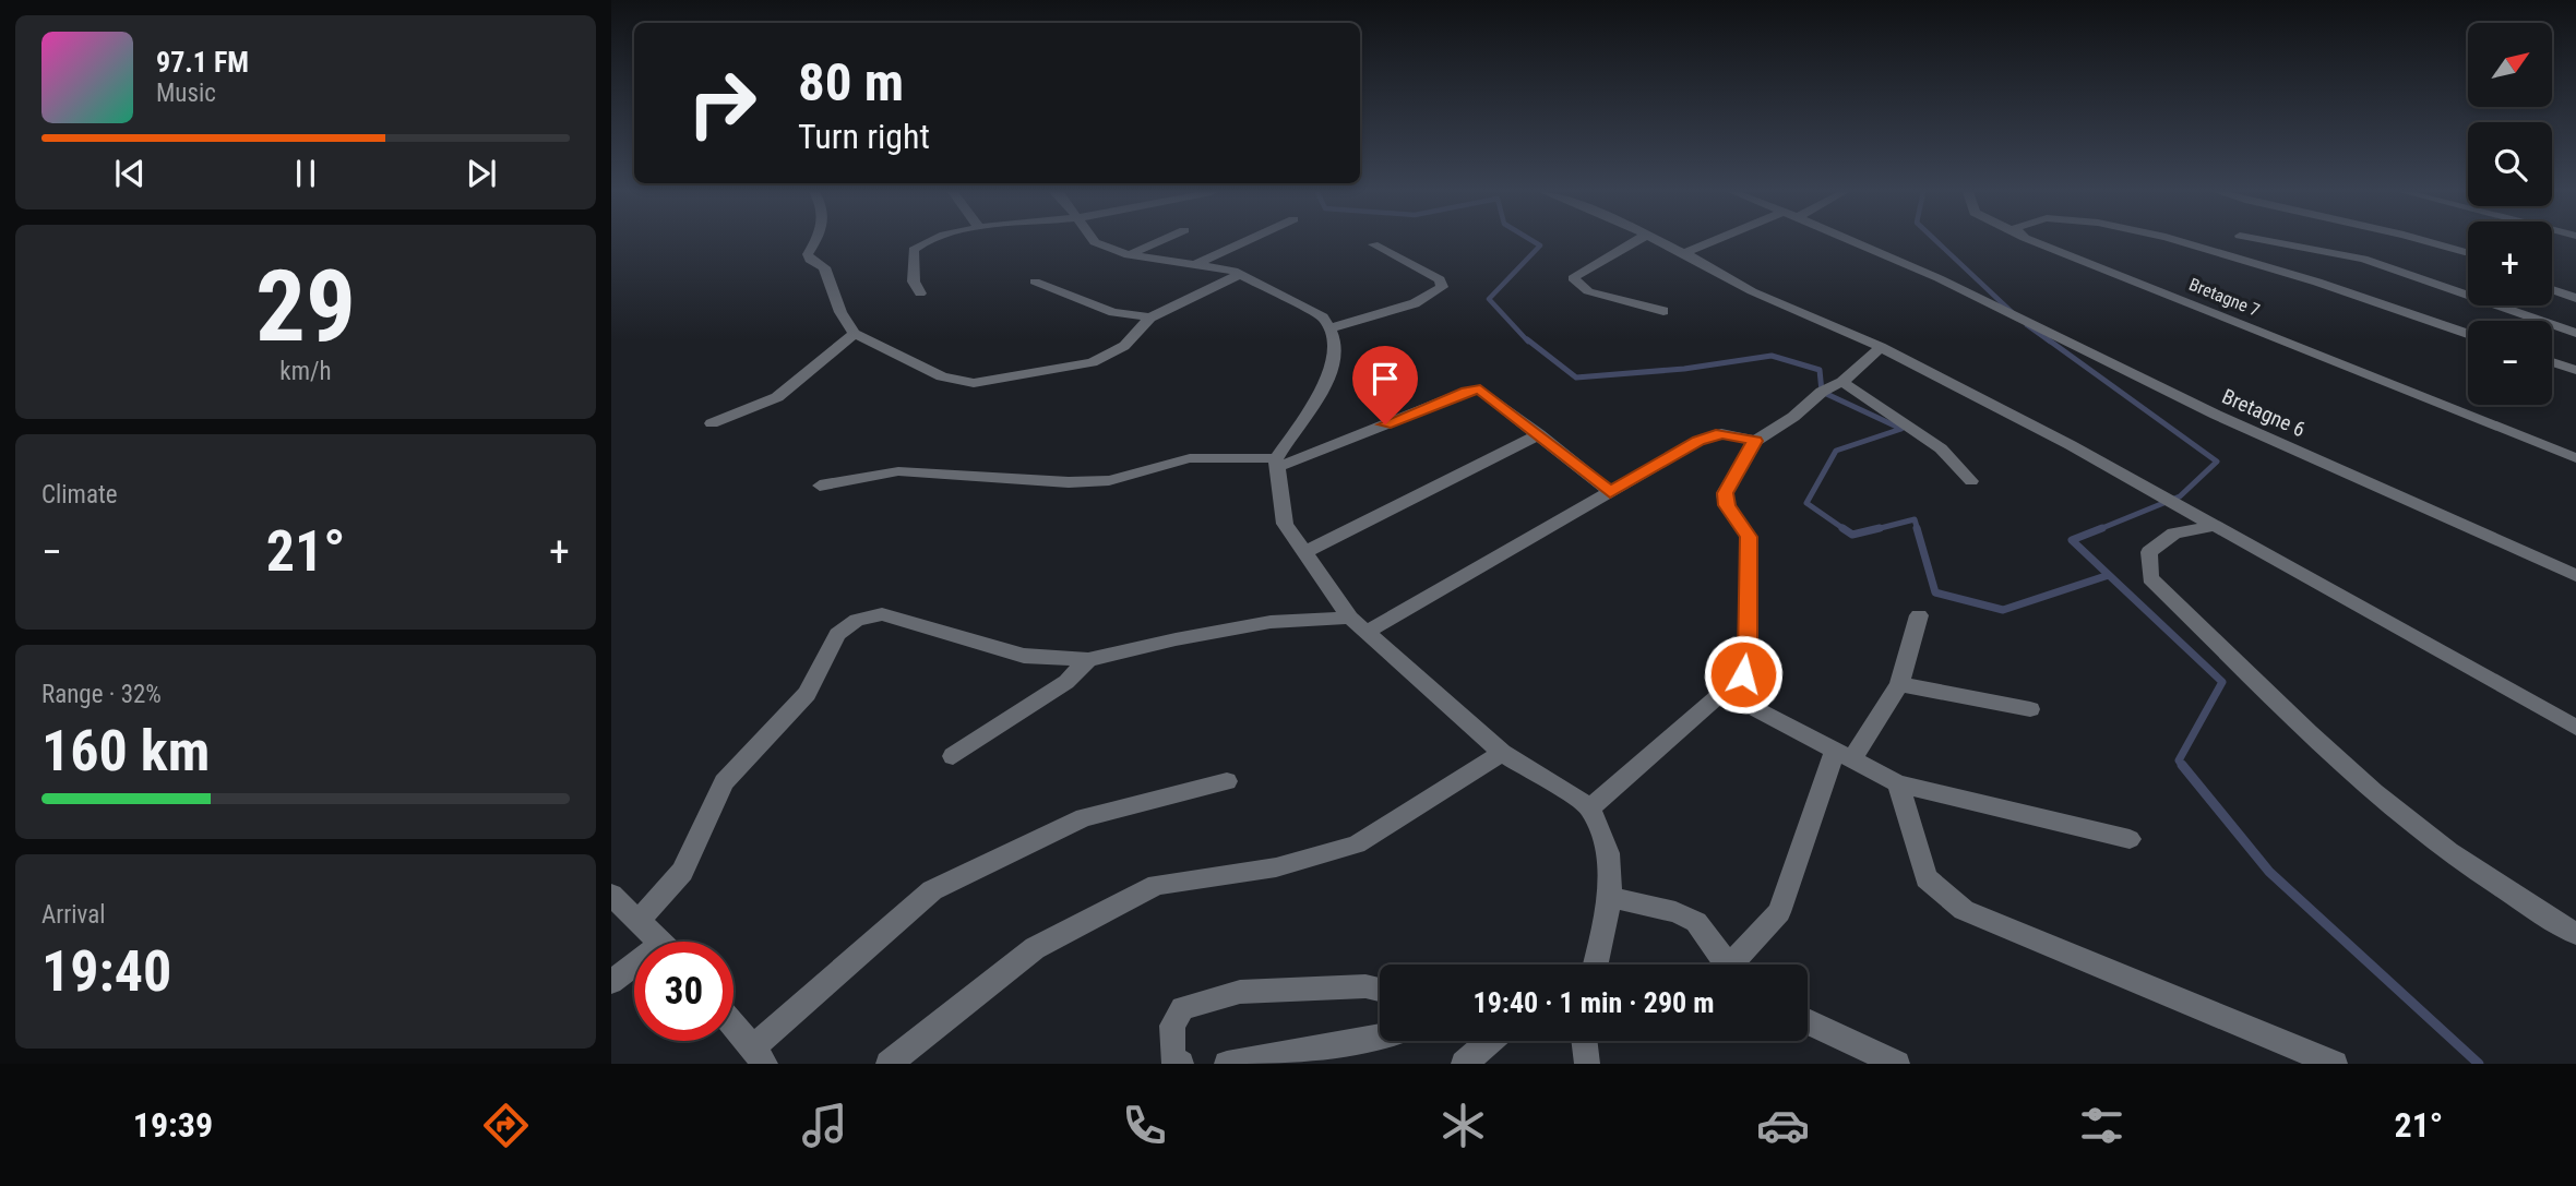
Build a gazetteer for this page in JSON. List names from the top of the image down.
{
  "streets": {
    "street": ["Bretagne 7", "Bretagne 6"]
  },
  "north": "top right",
  "page": {
    "map_buttons": ["+", "−"],
    "turn": ["80 m", "Turn right"],
    "song": ["97.1 FM", "Music"],
    "tile": [
      ["29", "km/h"],
      "Climate",
      ["Range · 32%", "160 km"],
      ["Arrival", "19:40"]
    ],
    "heat": ["−", "21°", "+"],
    "limit": "30",
    "trip": "19:40 · 1 min · 290 m",
    "tabs": ["19:39", "21°"]
  }
}
